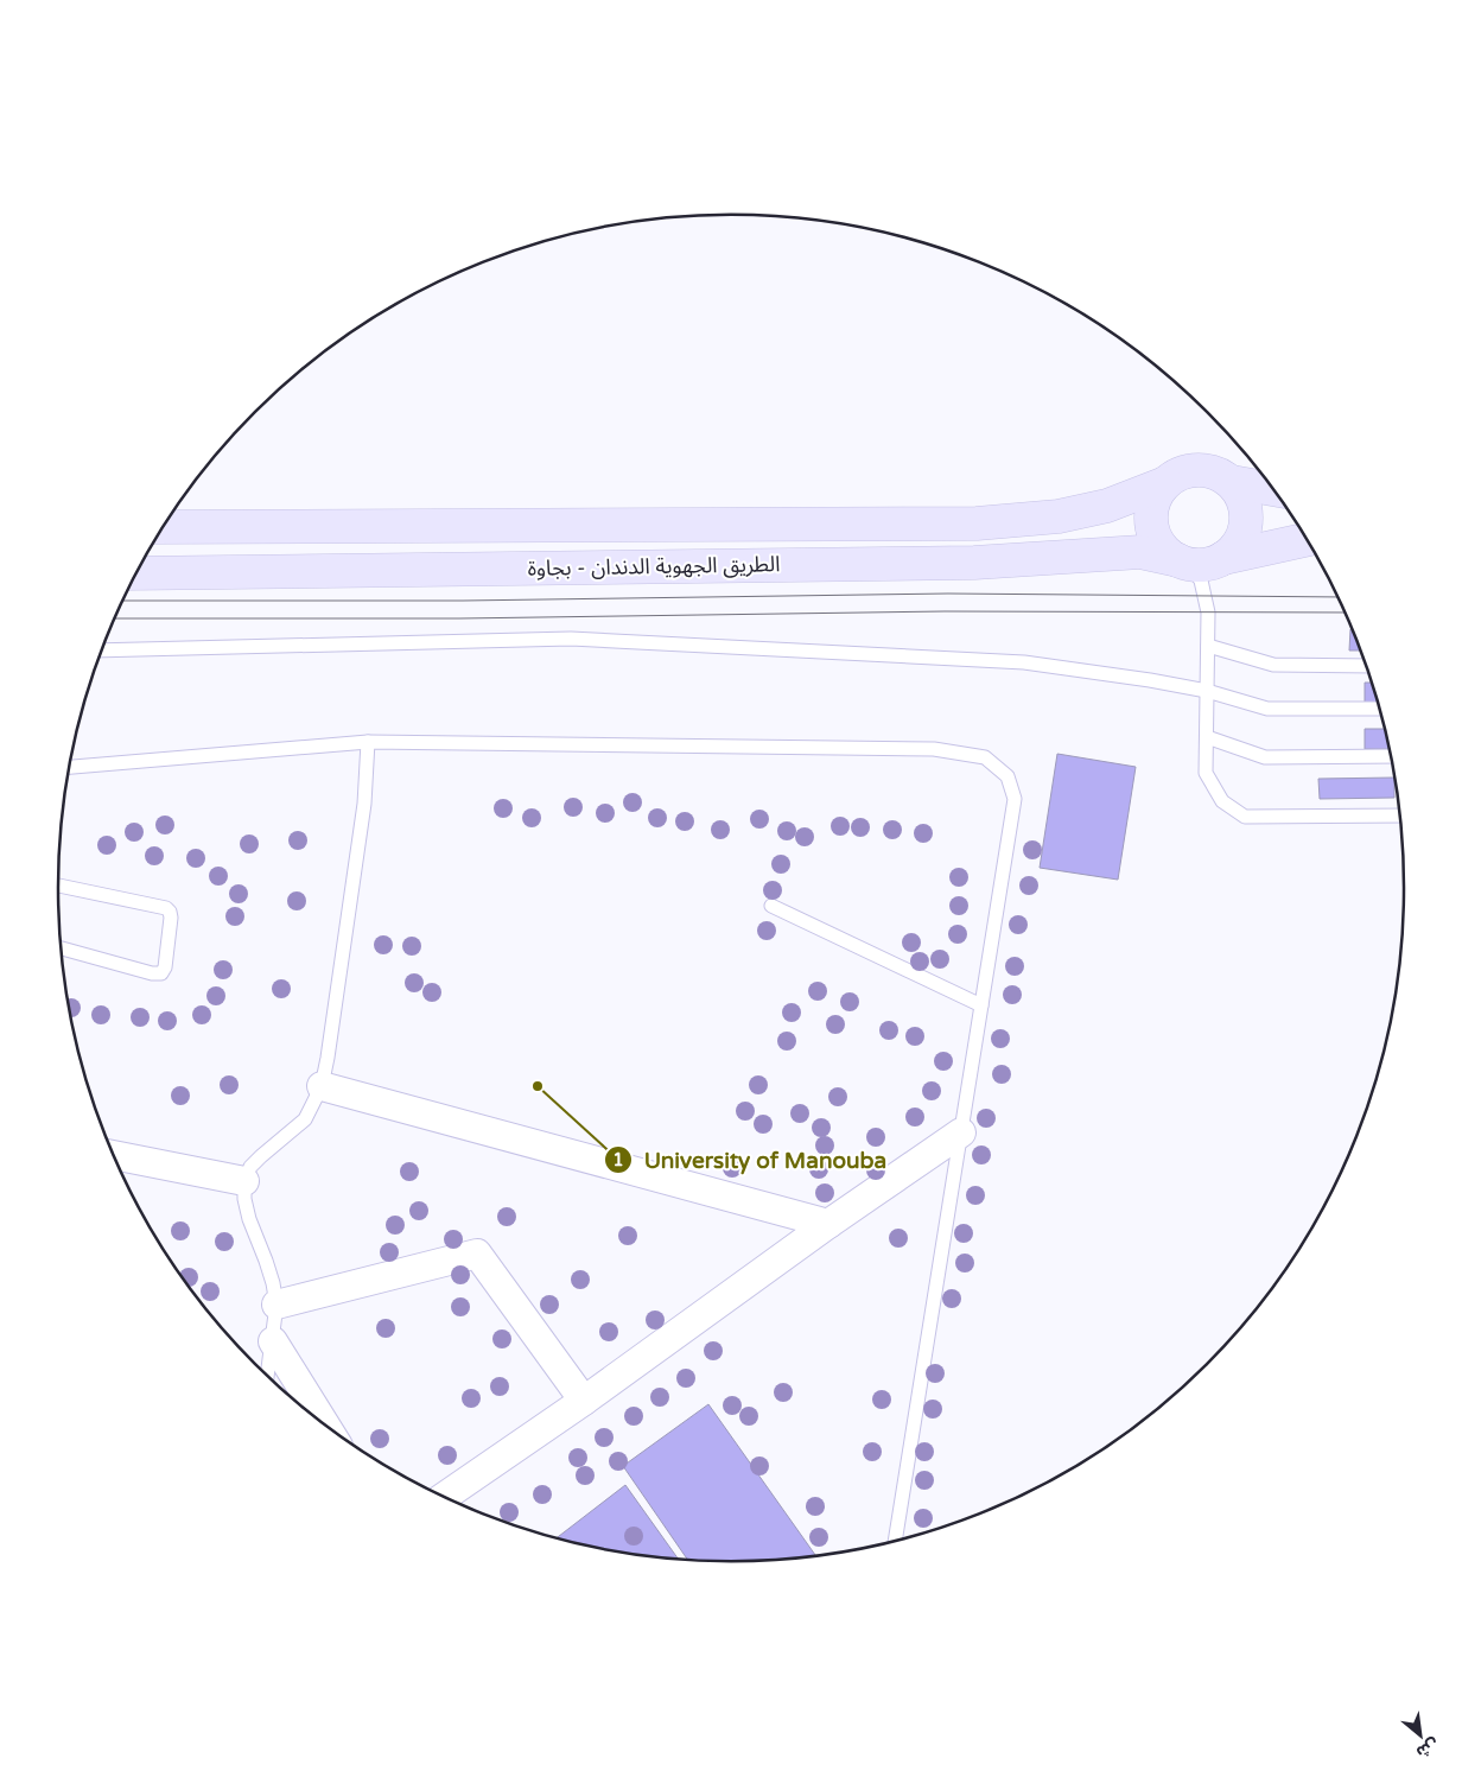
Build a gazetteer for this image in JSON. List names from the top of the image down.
{
  "streets": {
    "main road": ["الطريق الجهوية الدندان - بجاوة"]
  },
  "places": ["University of Manouba"],
  "north": "bottom right"
}
